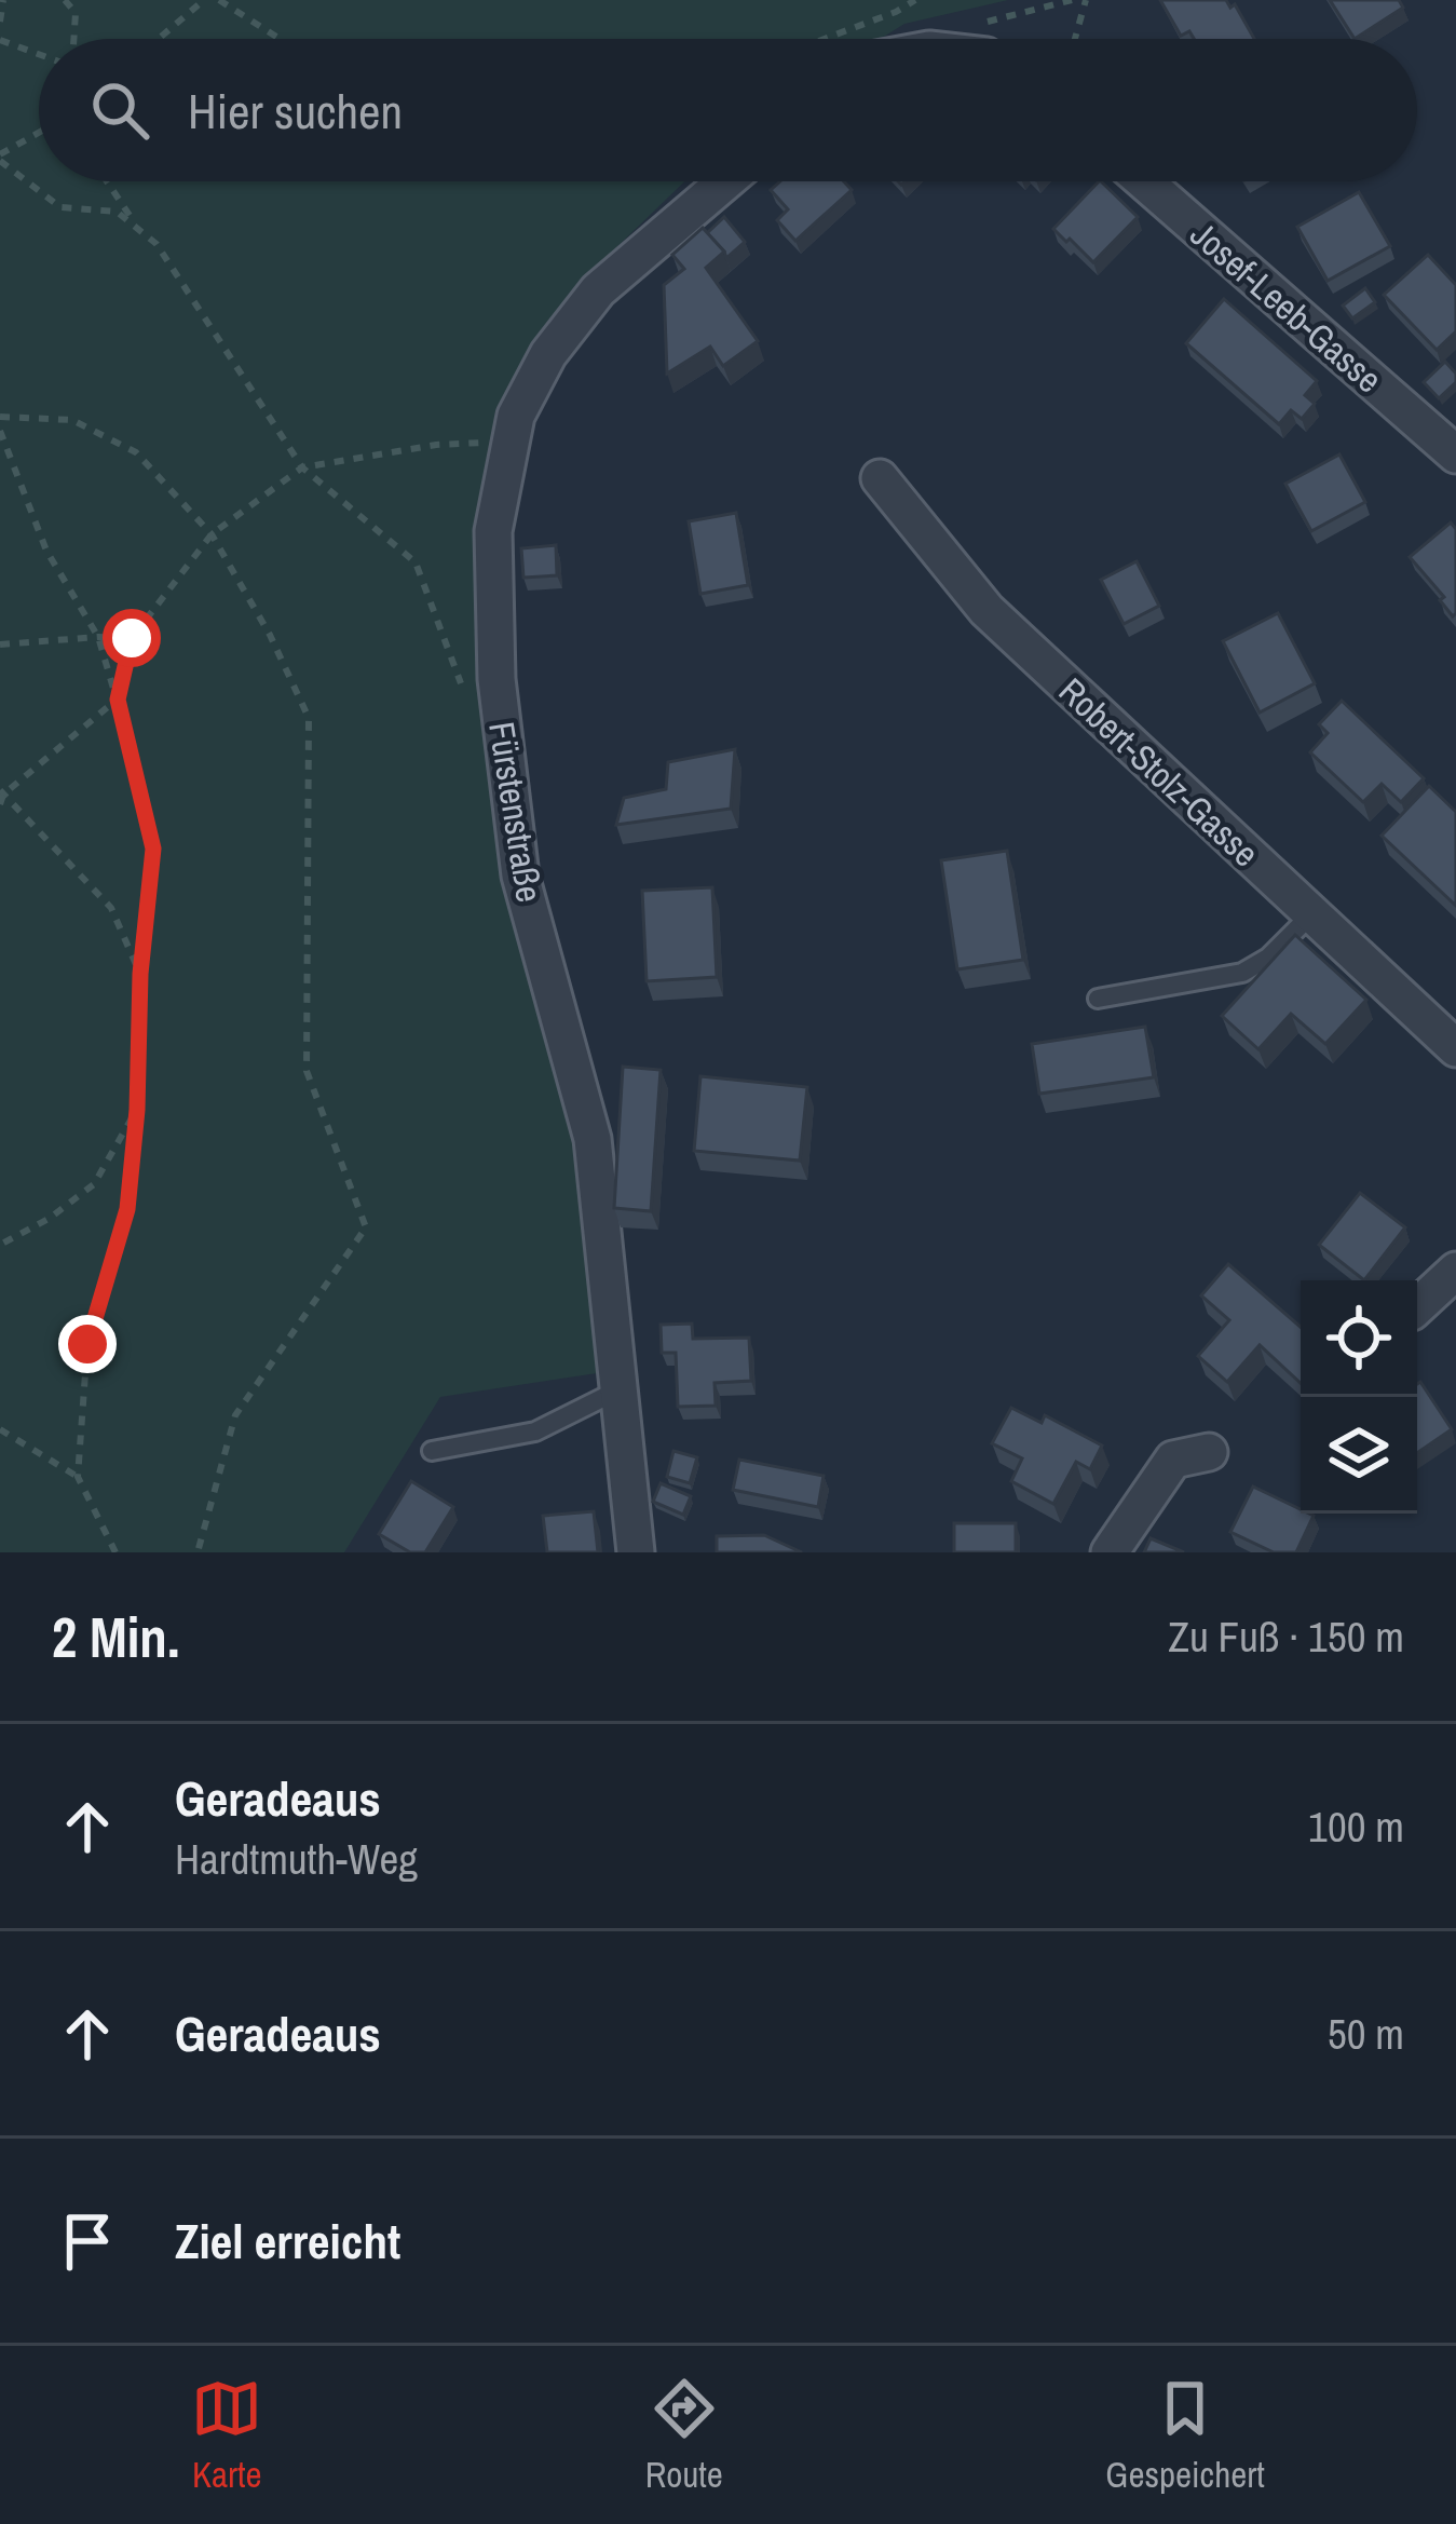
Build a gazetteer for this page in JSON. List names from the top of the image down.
{
  "streets": {
    "street": ["Josef-Leeb-Gasse", "Robert-Stolz-Gasse", "Fürstenstraße"]
  },
  "page": {
    "search": "Hier suchen",
    "heading": ["2 Min.", "Zu Fuß · 150 m"],
    "list": [
      ["Geradeaus", "Hardtmuth-Weg", "100 m"],
      ["Geradeaus", "50 m"],
      "Ziel erreicht"
    ],
    "nav": ["Karte", "Route", "Gespeichert"]
  }
}
